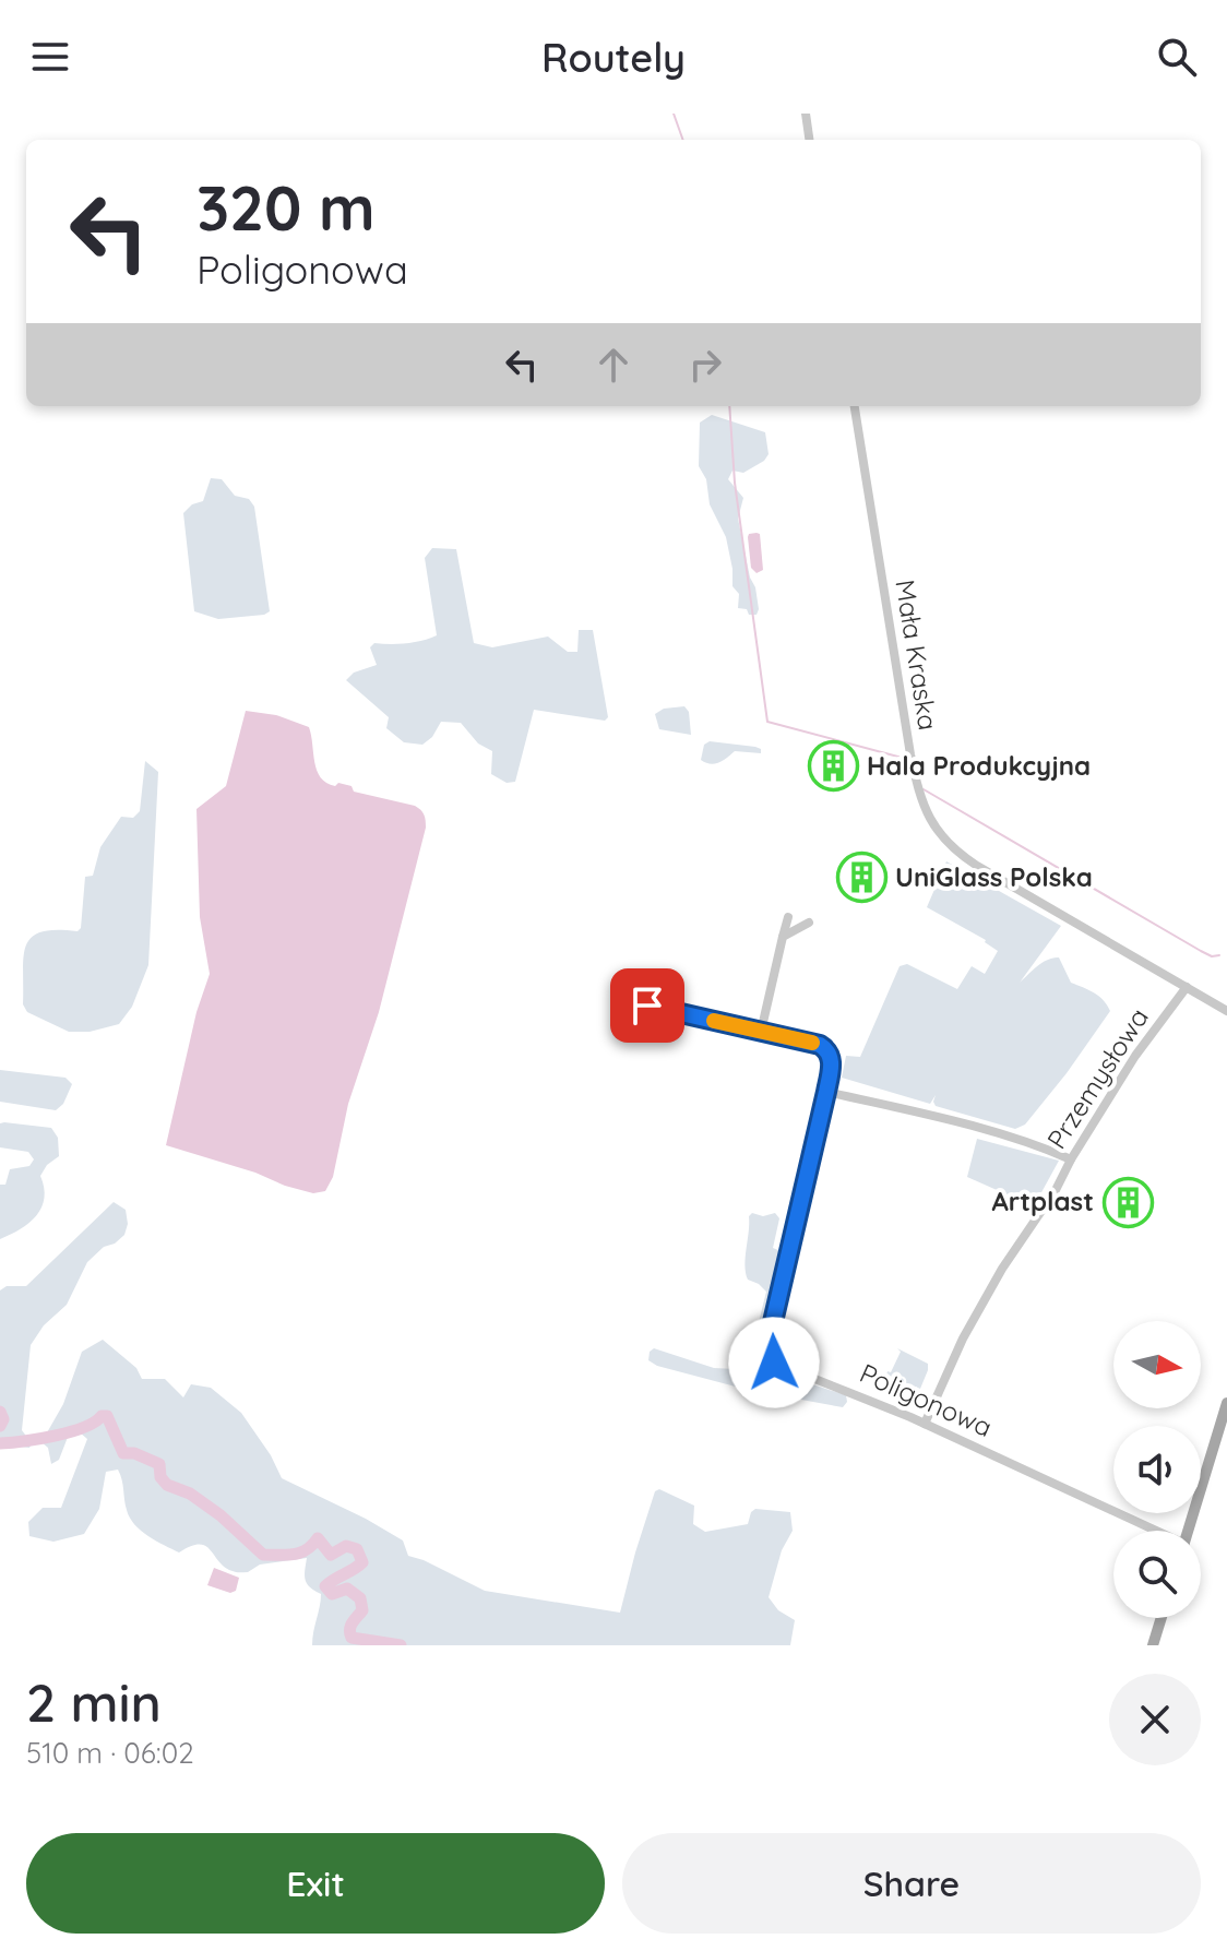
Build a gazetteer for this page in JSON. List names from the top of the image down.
{
  "streets": {
    "street": ["Mała Kraska", "Przemysłowa", "Poligonowa"]
  },
  "crossings": [
    ["Mała Kraska", "Przemysłowa"],
    ["Przemysłowa", "Poligonowa"]
  ],
  "places": {
    "building": ["Hala Produkcyjna", "UniGlass Polska", "Artplast"]
  },
  "north": "right",
  "page": {
    "header": "Routely",
    "turn": ["320 m", "Poligonowa"],
    "heading": ["2 min", "510 m · 06:02"],
    "buttons": ["Exit", "Share"]
  }
}
